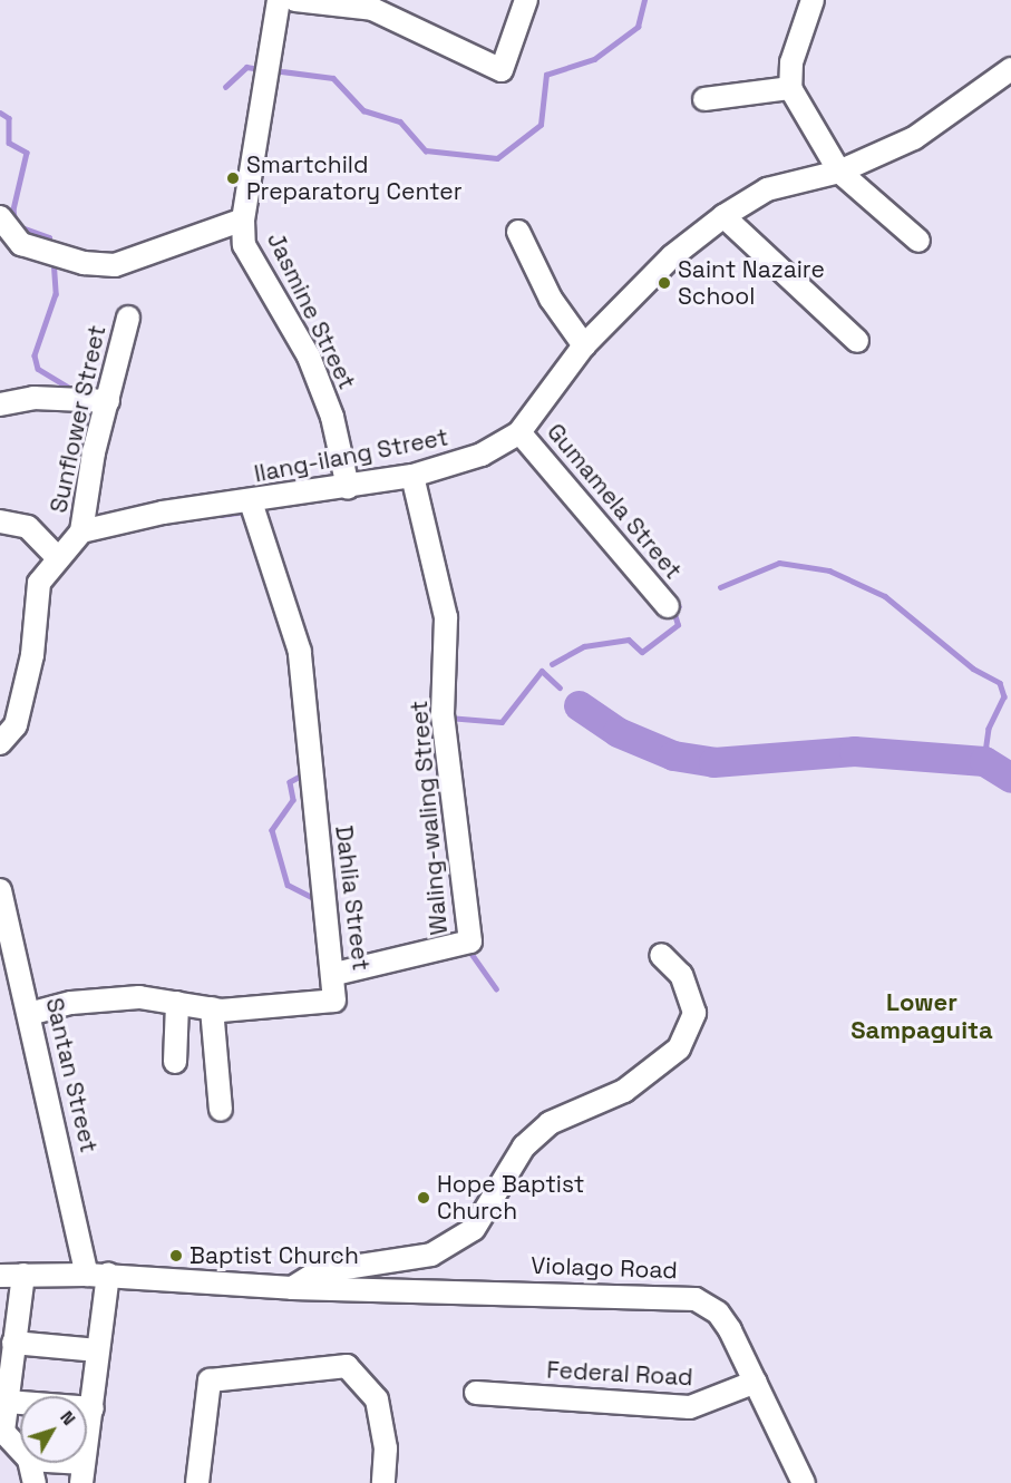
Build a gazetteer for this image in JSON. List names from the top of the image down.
{
  "streets": {
    "street": [
      "Jasmine Street",
      "Sunflower Street",
      "Ilang-ilang Street",
      "Gumamela Street",
      "Waling-waling Street",
      "Dahlia Street",
      "Santan Street",
      "Violago Road",
      "Federal Road"
    ]
  },
  "crossings": [
    ["Jasmine Street", "Ilang-ilang Street"],
    ["Sunflower Street", "Ilang-ilang Street"],
    ["Ilang-ilang Street", "Gumamela Street"],
    ["Ilang-ilang Street", "Waling-waling Street"],
    ["Ilang-ilang Street", "Dahlia Street"],
    ["Waling-waling Street", "Dahlia Street"],
    ["Dahlia Street", "Santan Street"],
    ["Santan Street", "Violago Road"],
    ["Violago Road", "Federal Road"]
  ],
  "districts": ["Lower Sampaguita"],
  "places": [
    "Smartchild Preparatory Center",
    "Saint Nazaire School",
    "Hope Baptist Church",
    "Baptist Church"
  ],
  "north": "top right"
}
